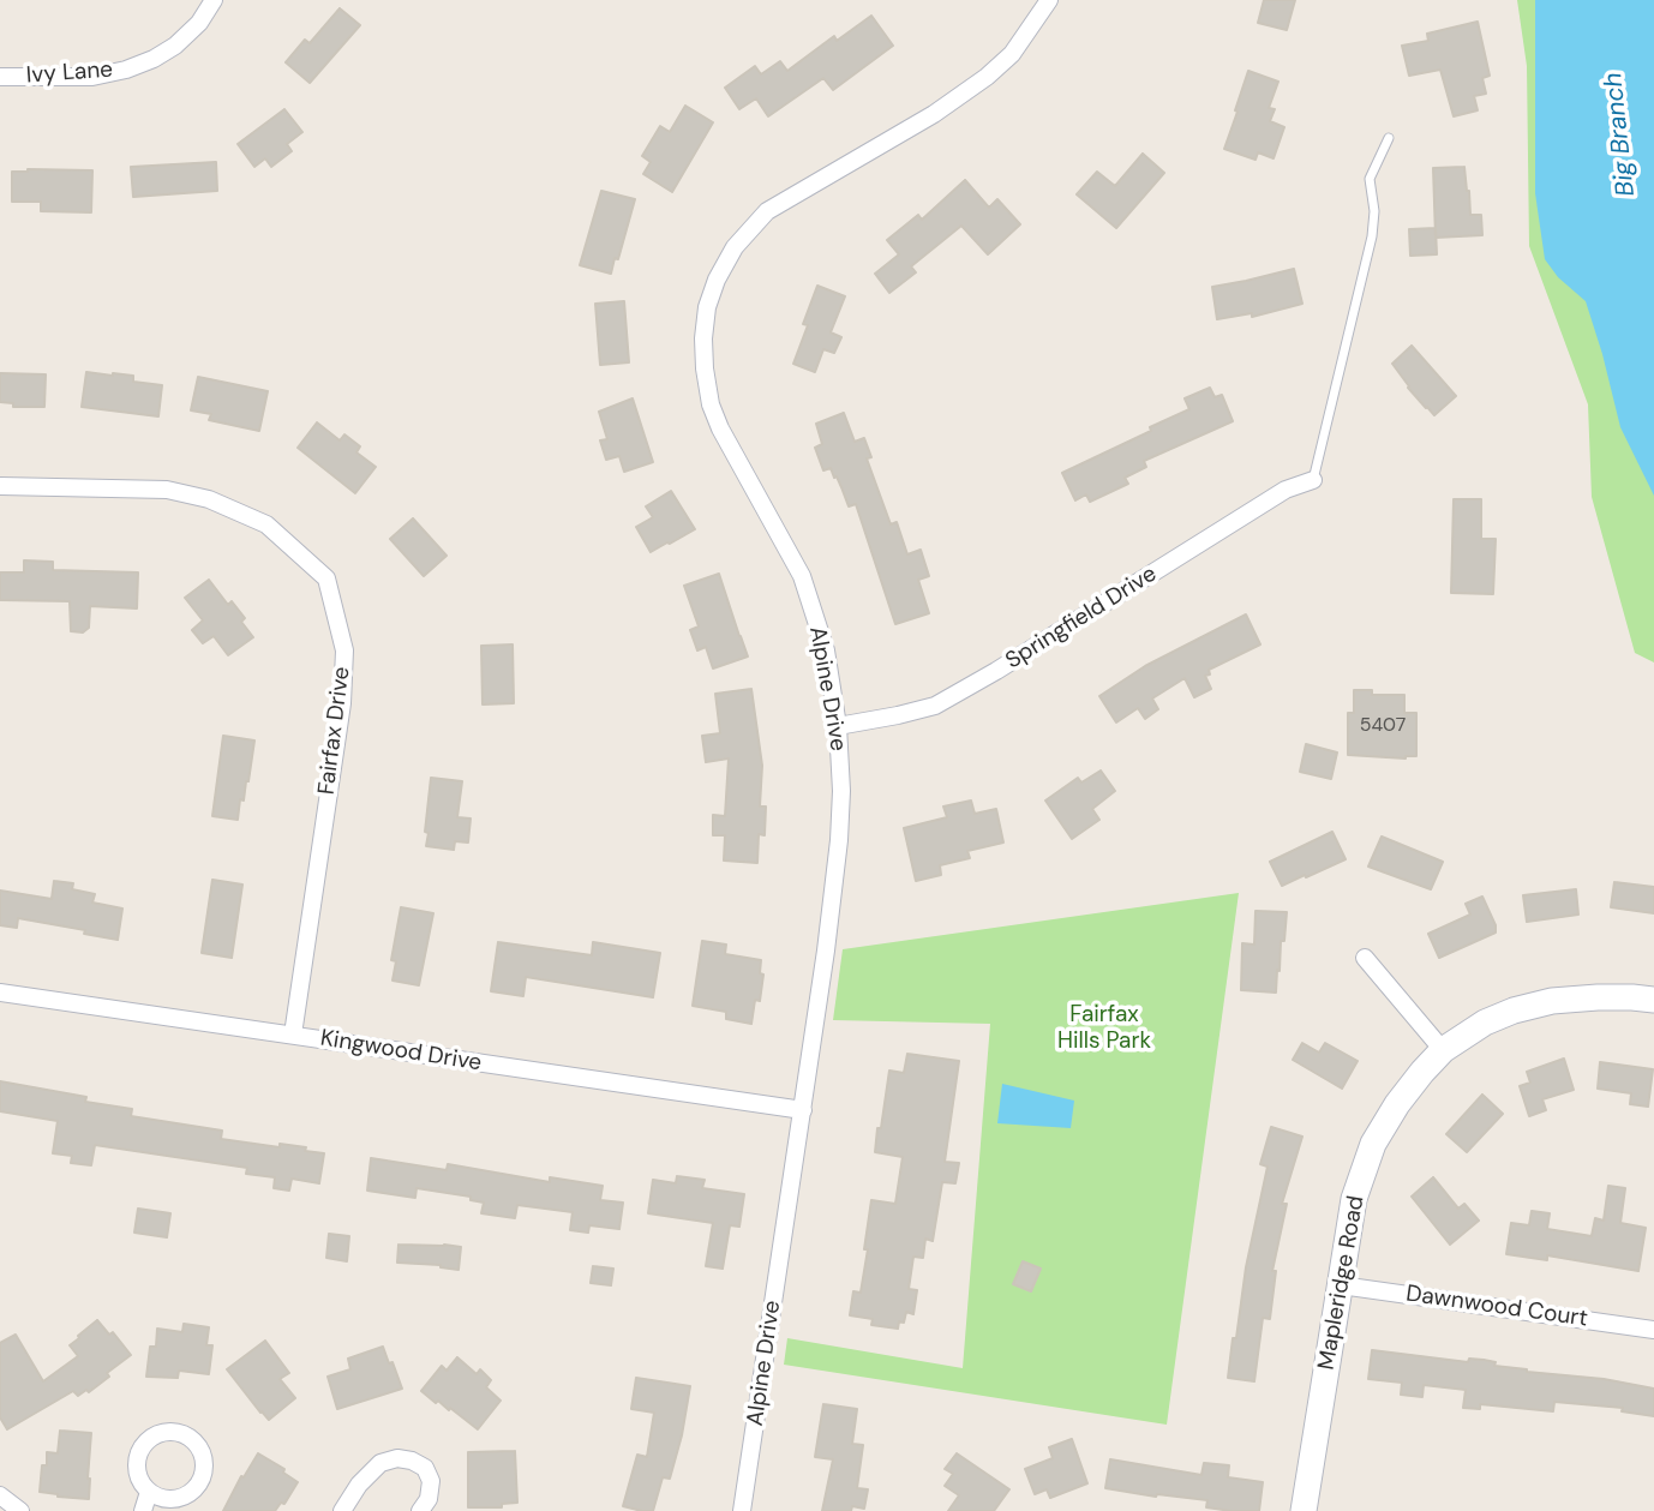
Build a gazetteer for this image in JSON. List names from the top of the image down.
{
  "streets": {
    "street": [
      "Ivy Lane",
      "Springfield Drive",
      "Alpine Drive",
      "Fairfax Drive",
      "Kingwood Drive",
      "Mapleridge Road",
      "Dawnwood Court"
    ]
  },
  "crossings": [
    ["Springfield Drive", "Alpine Drive"],
    ["Alpine Drive", "Kingwood Drive"],
    ["Fairfax Drive", "Kingwood Drive"],
    ["Mapleridge Road", "Dawnwood Court"]
  ],
  "water": ["Big Branch"],
  "parks": ["Fairfax Hills Park"],
  "house_numbers": ["5407"]
}
